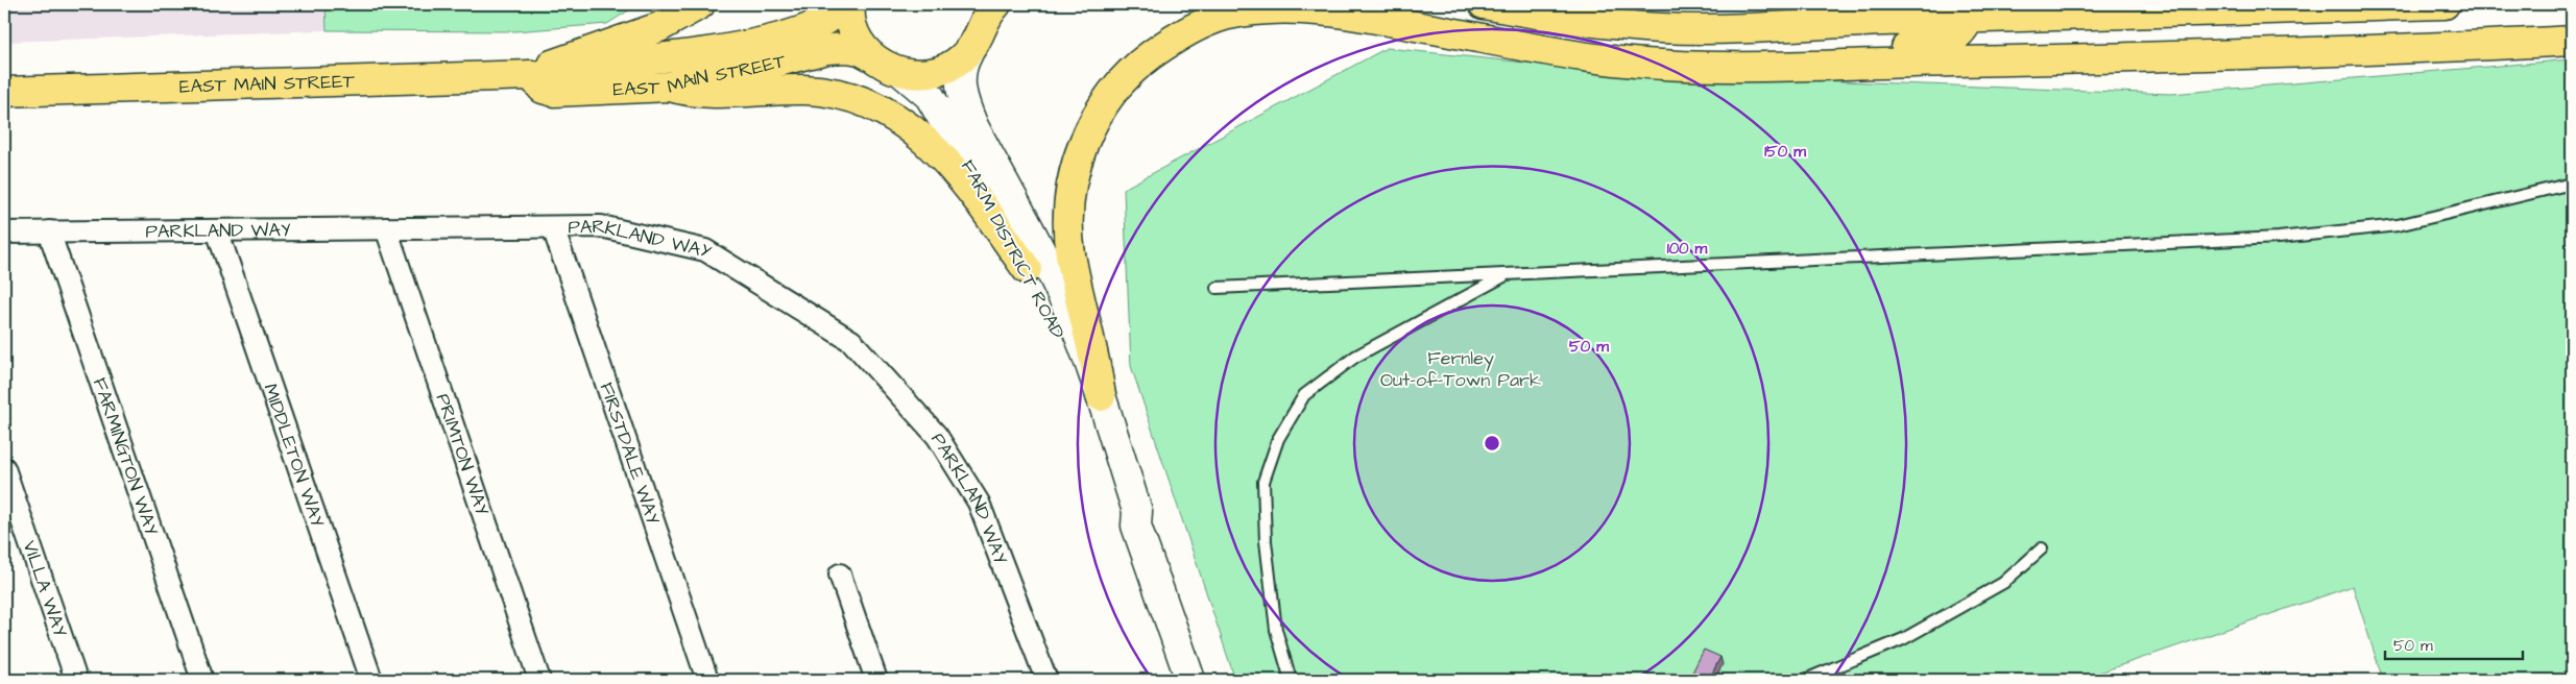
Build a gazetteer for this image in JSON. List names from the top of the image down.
{
  "streets": {
    "main road": ["EAST MAIN STREET", "FARM DISTRICT ROAD"],
    "street": [
      "PARKLAND WAY",
      "FIRSTDALE WAY",
      "MIDDLETON WAY",
      "PRIMTON WAY",
      "FARMINGTON WAY",
      "VILLA WAY"
    ]
  },
  "crossings": [
    ["PARKLAND WAY", "FIRSTDALE WAY"],
    ["PARKLAND WAY", "MIDDLETON WAY"],
    ["PARKLAND WAY", "PRIMTON WAY"],
    ["PARKLAND WAY", "FARMINGTON WAY"]
  ],
  "parks": ["Fernley Out-of-Town Park"],
  "scale_bar": "50 m",
  "rings": ["150 m", "100 m", "50 m"]
}
